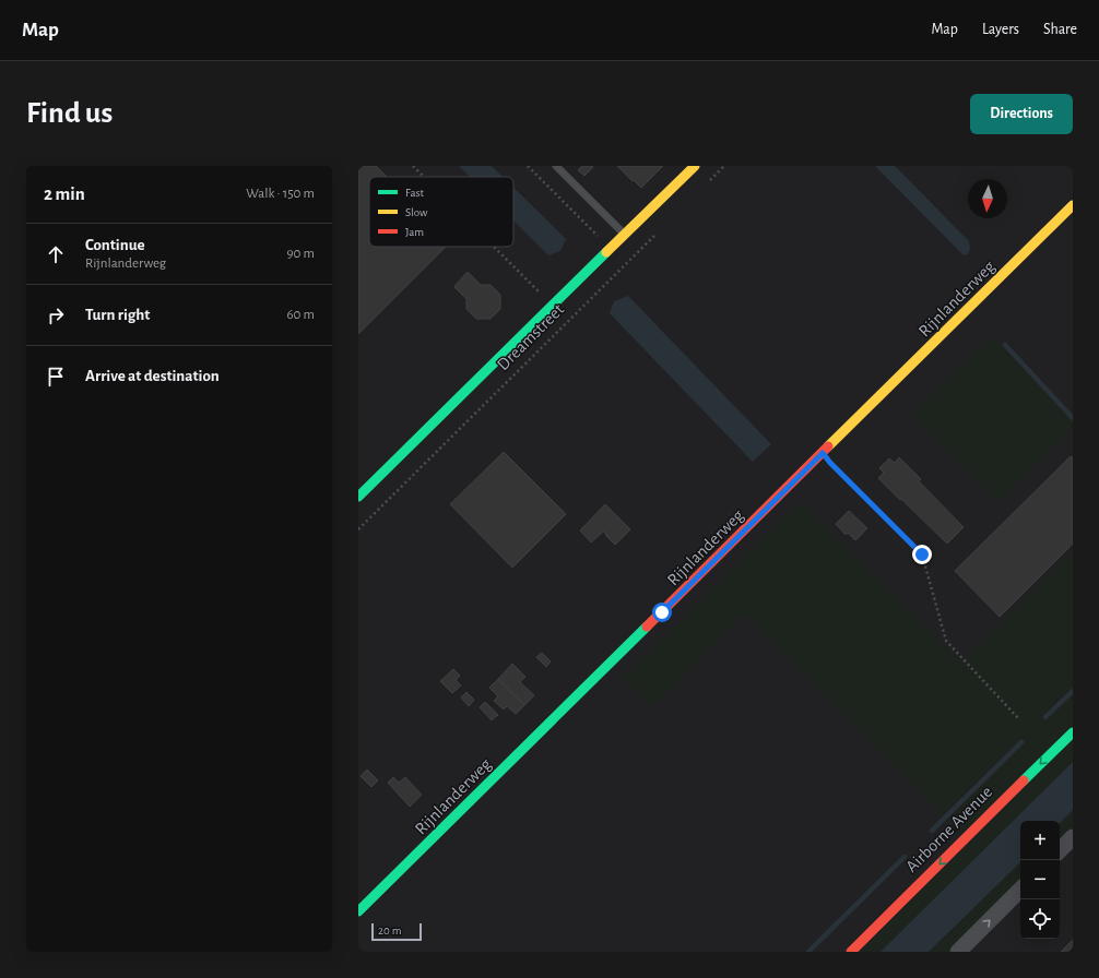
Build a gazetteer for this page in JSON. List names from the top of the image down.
{
  "streets": {
    "street": ["Rijnlanderweg", "Dreamstreet", "Airborne Avenue"]
  },
  "legend": ["Fast", "Slow", "Jam"],
  "scale_bar": "20 m",
  "north": "bottom",
  "page": {
    "header": "Map",
    "nav": ["Map", "Layers", "Share"],
    "buttons": "Directions",
    "title": "Find us",
    "heading": ["2 min", "Walk · 150 m"],
    "list": [
      ["Continue", "Rijnlanderweg", "90 m"],
      ["Turn right", "60 m"],
      "Arrive at destination"
    ],
    "map_buttons": ["+", "−"],
    "scale": "20 m"
  }
}
